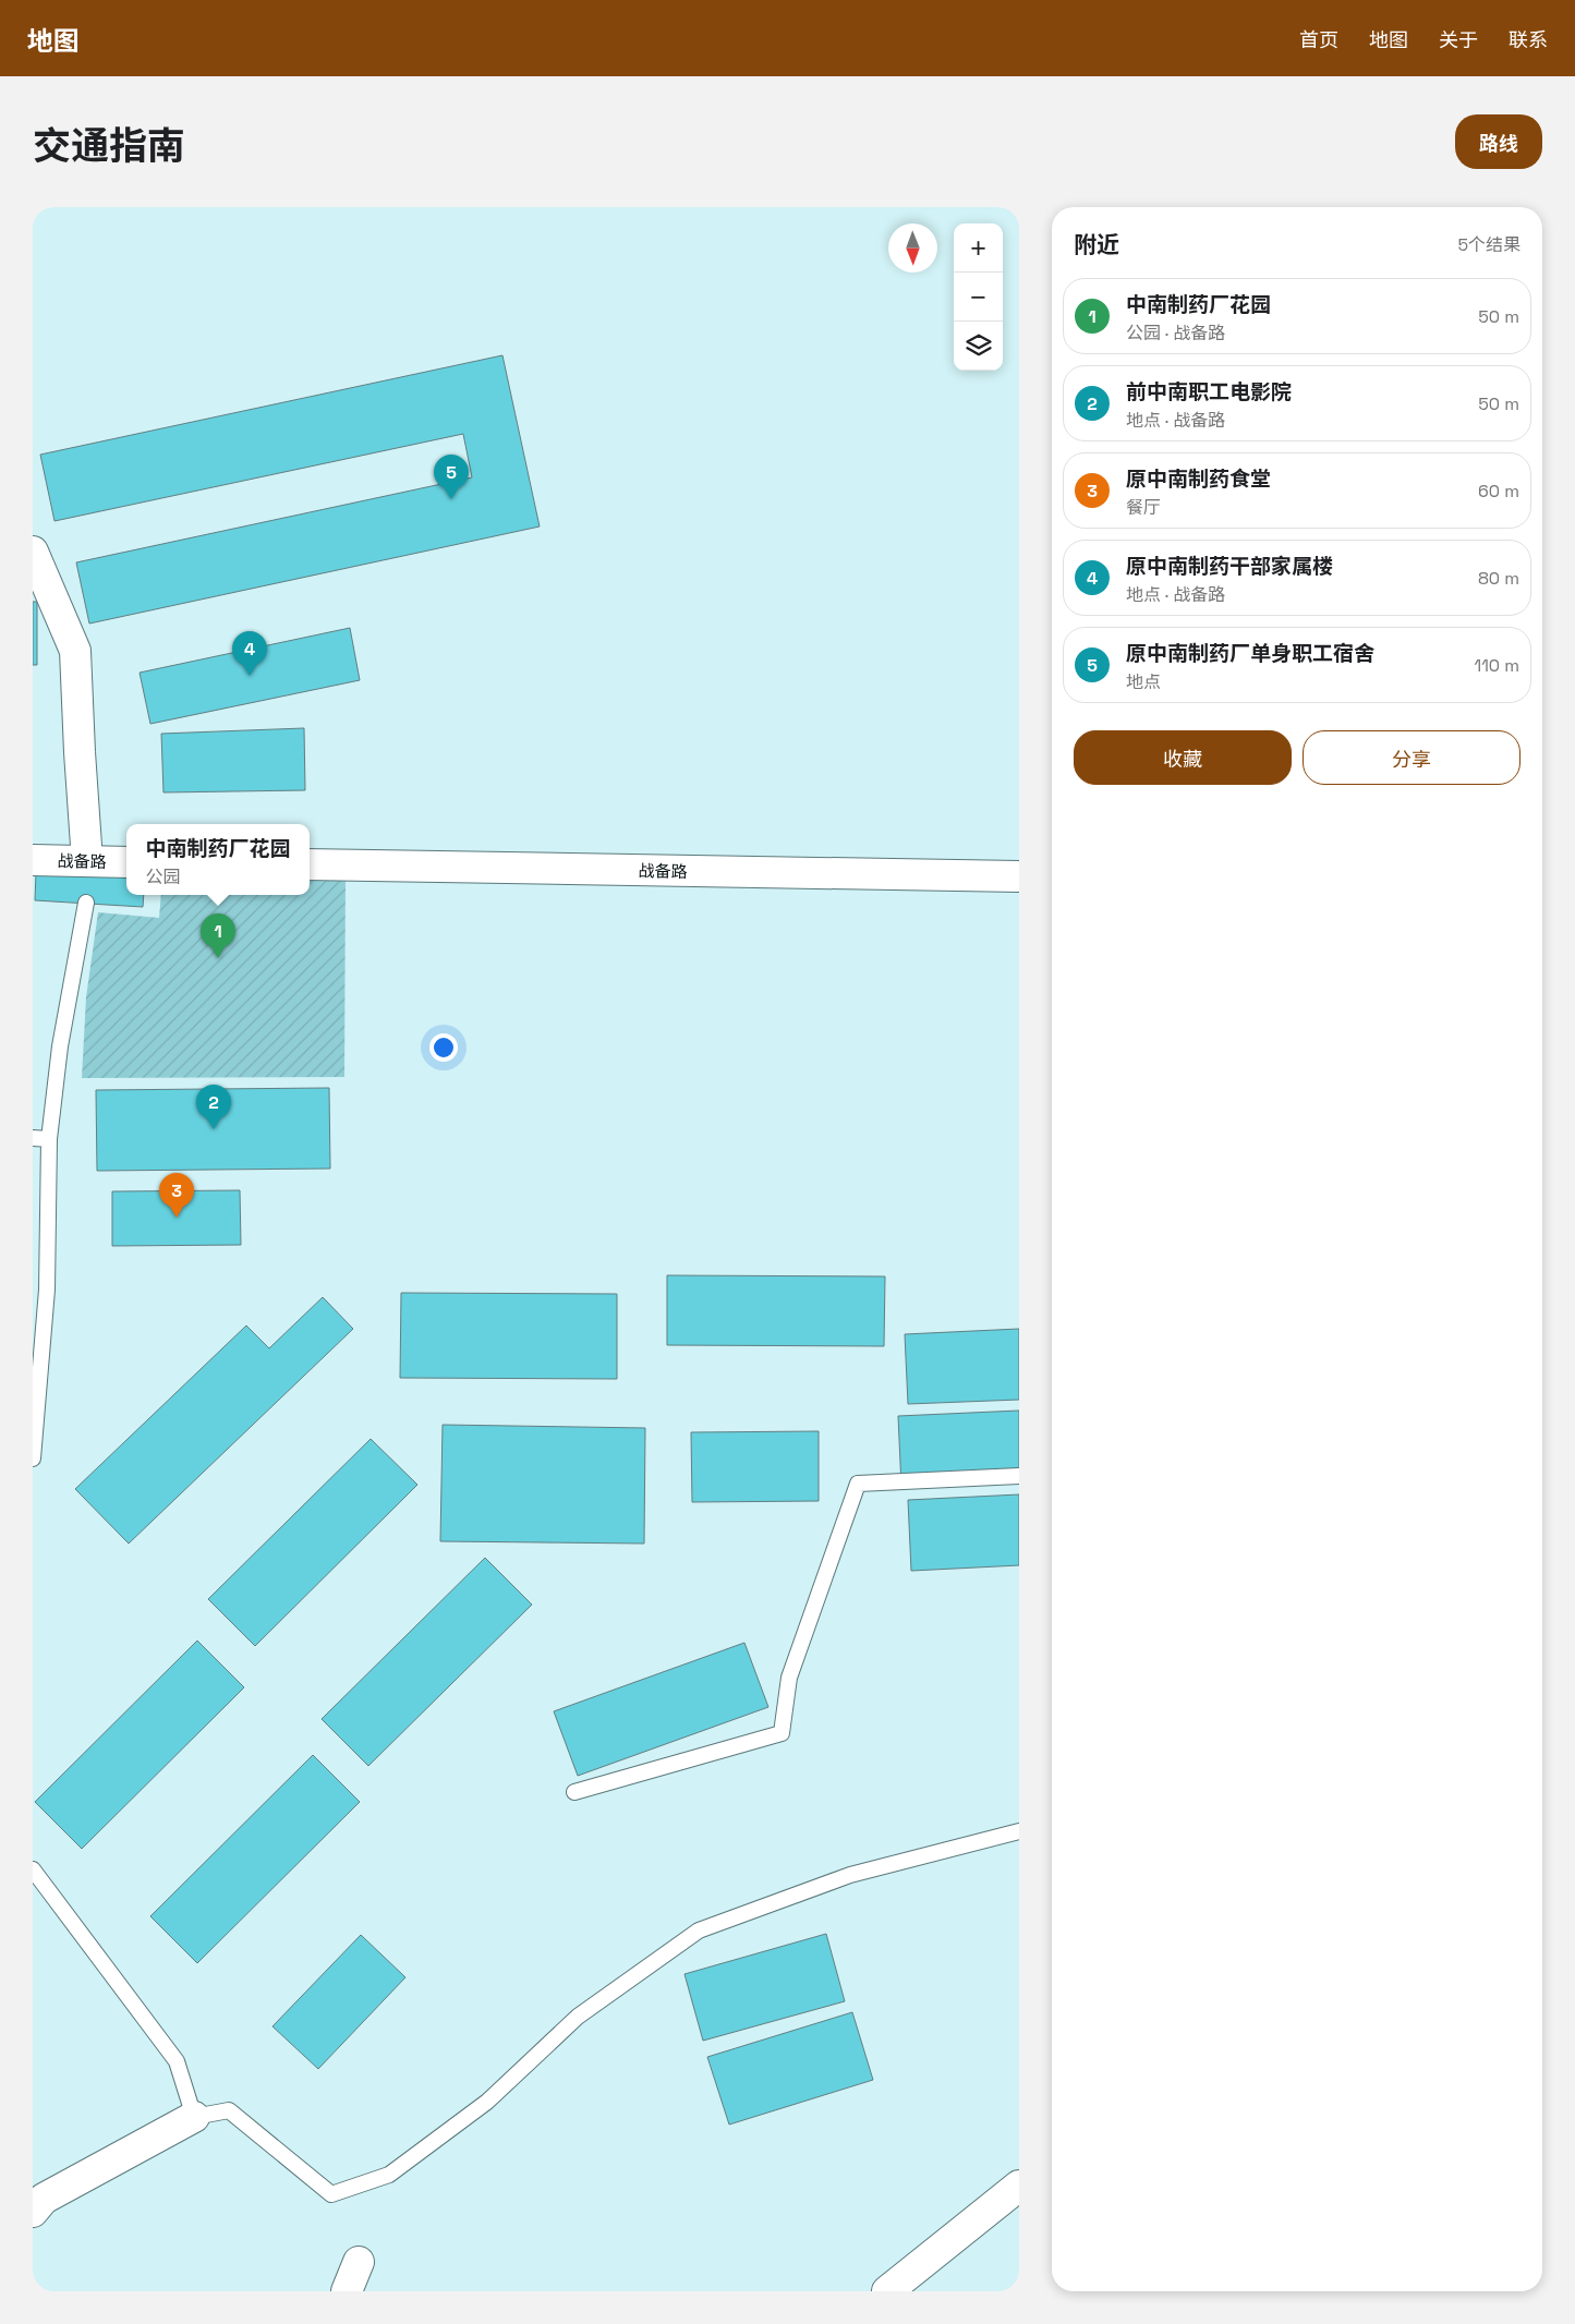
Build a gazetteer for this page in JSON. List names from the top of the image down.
{
  "streets": {
    "street": ["战备路"]
  },
  "north": "bottom",
  "page": {
    "header": "地图",
    "nav": [
      "首页",
      "地图",
      "关于",
      "联系"
    ],
    "title": "交通指南",
    "buttons": [
      "路线",
      ["收藏", "分享"]
    ],
    "heading": ["附近", "5个结果"],
    "map_buttons": ["+", "−"],
    "list": [
      {
        "mark": "1",
        "name": "中南制药厂花园",
        "note": "公园 · 战备路",
        "value": "50 m"
      },
      {
        "mark": "2",
        "name": "前中南职工电影院",
        "note": "地点 · 战备路",
        "value": "50 m"
      },
      {
        "mark": "3",
        "name": "原中南制药食堂",
        "note": "餐厅",
        "value": "60 m"
      },
      {
        "mark": "4",
        "name": "原中南制药干部家属楼",
        "note": "地点 · 战备路",
        "value": "80 m"
      },
      {
        "mark": "5",
        "name": "原中南制药厂单身职工宿舍",
        "note": "地点",
        "value": "110 m"
      }
    ],
    "pins": [
      "5",
      "4",
      "1",
      "2",
      "3"
    ],
    "popup": ["中南制药厂花园", "公园"]
  }
}
